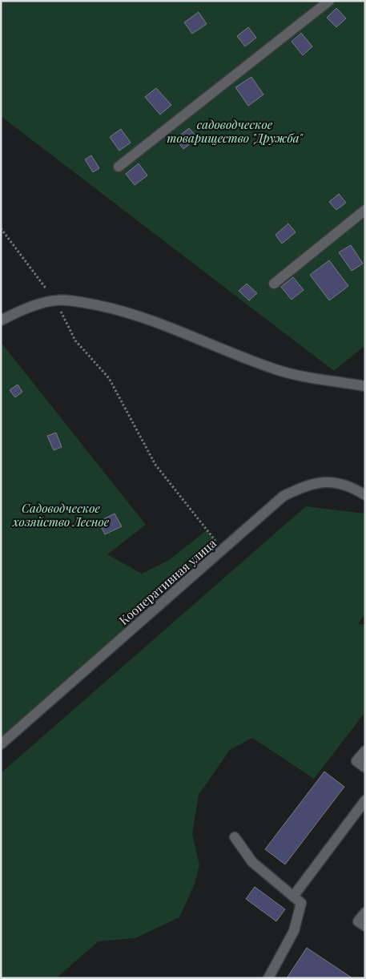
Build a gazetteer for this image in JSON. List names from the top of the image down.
{
  "streets": {
    "street": ["Кооперативная улица"]
  },
  "parks": ["садоводческое товарищество \"Дружба\"", "Садоводческое хозяйство Лесное"]
}
